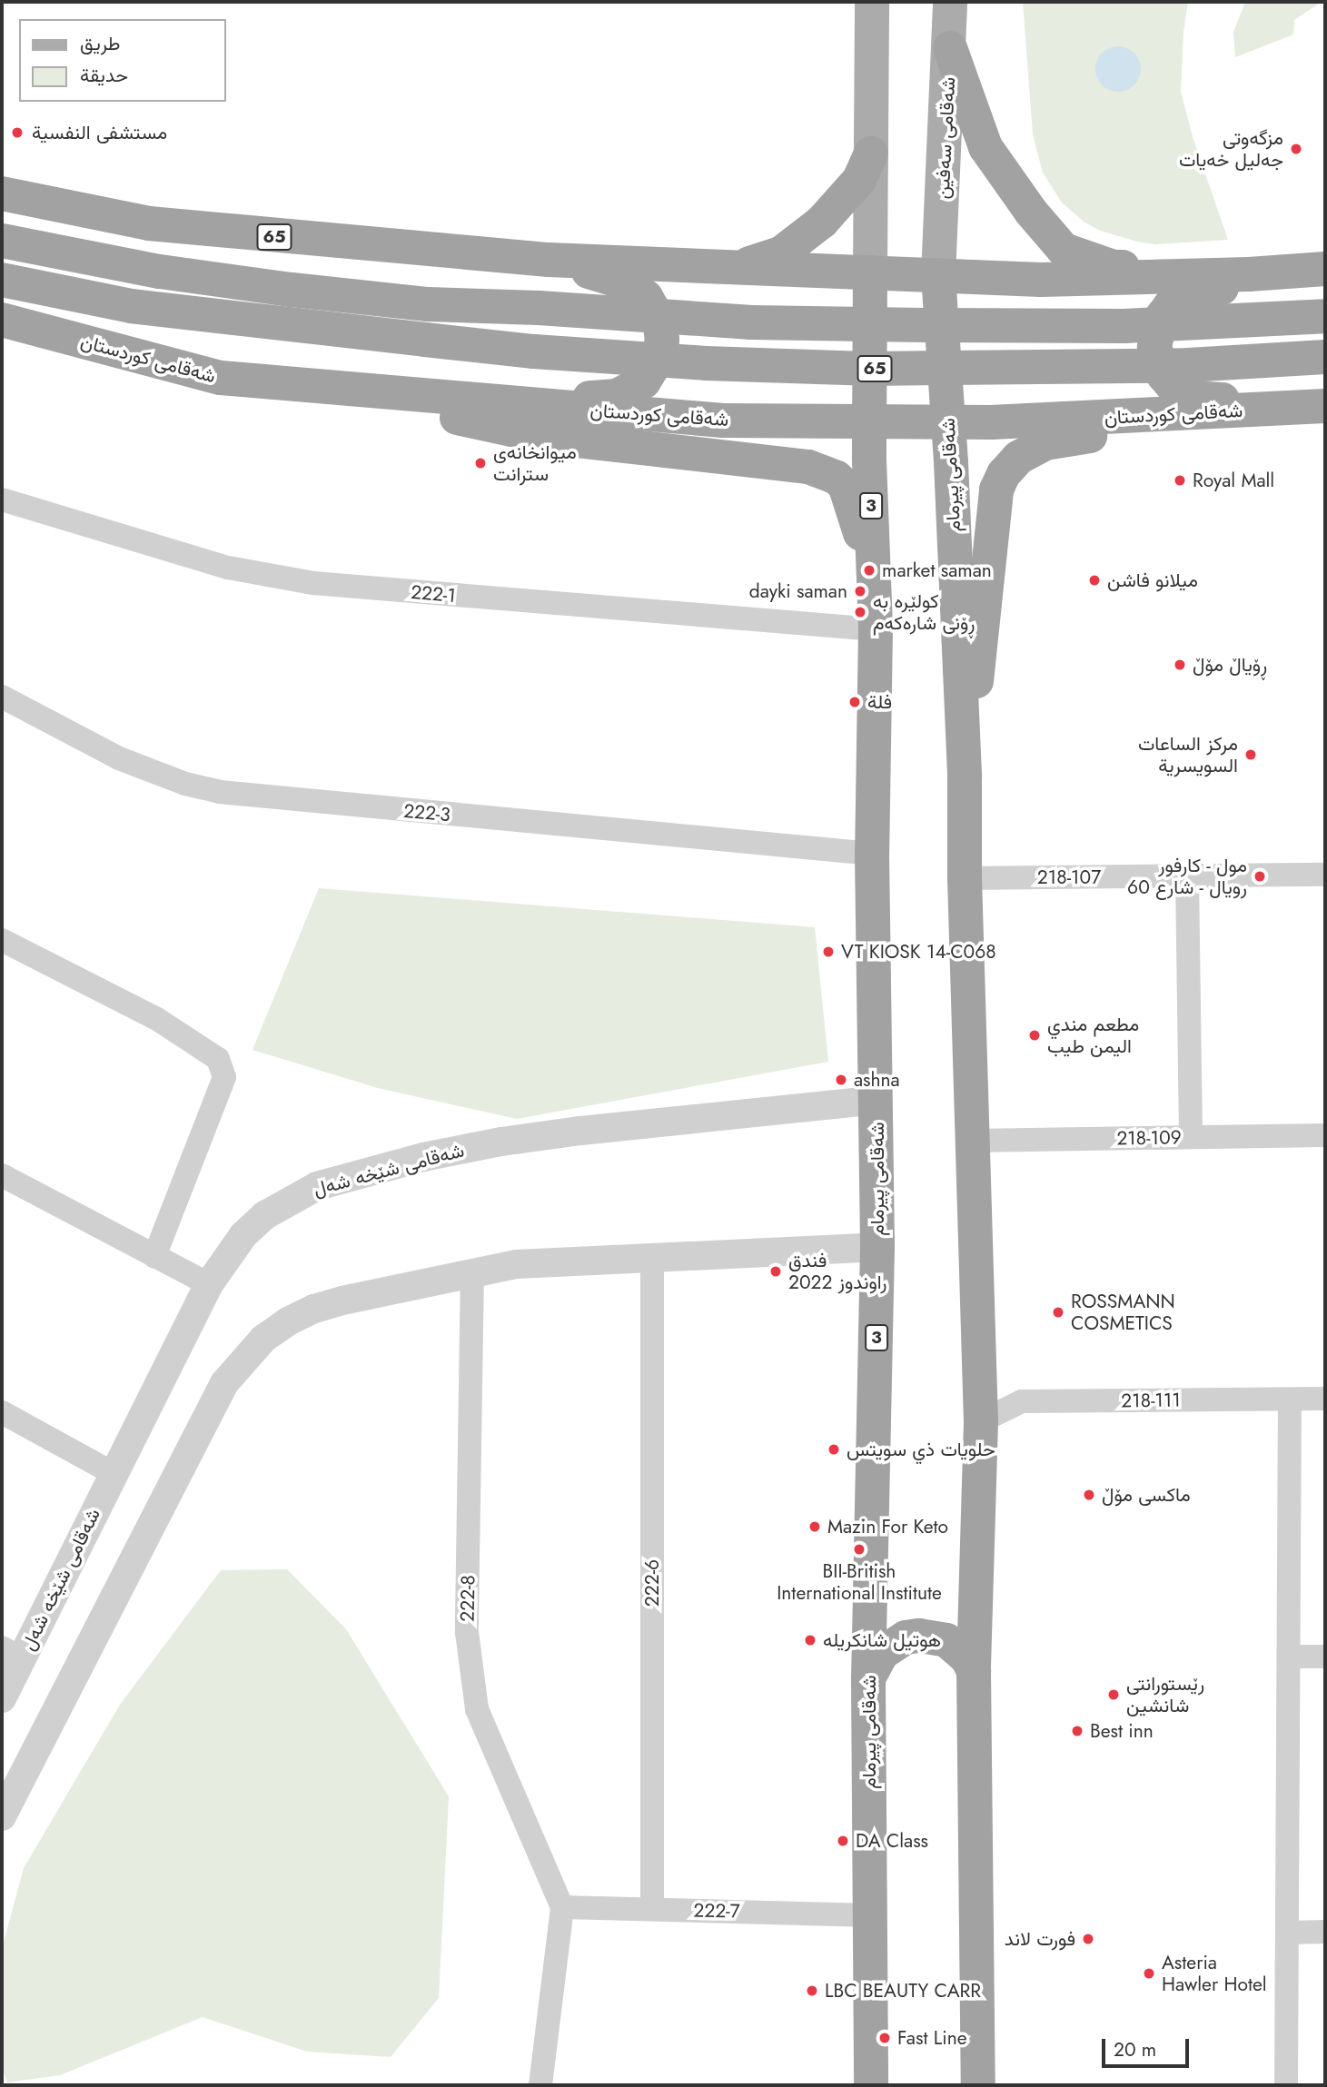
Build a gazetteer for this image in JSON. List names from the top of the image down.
{
  "streets": {
    "highway": [
      "65",
      "شەقامی کوردستان",
      "شەقامی پیرمام",
      "3"
    ],
    "main road": ["شەقامی سەفین"],
    "street": [
      "222-1",
      "222-3",
      "218-107",
      "218-109",
      "شەقامی شێخه‌ شه‌ل",
      "218-111",
      "222-6",
      "222-8",
      "222-7"
    ]
  },
  "crossings": [
    ["شەقامی سەفین", "65"],
    ["شەقامی سەفین", "شەقامی پیرمام"],
    ["65", "شەقامی پیرمام"],
    ["شەقامی کوردستان", "شەقامی پیرمام"],
    ["شەقامی پیرمام", "222-1"],
    ["شەقامی پیرمام", "222-3"],
    ["شەقامی پیرمام", "218-107"],
    ["شەقامی پیرمام", "218-109"],
    ["شەقامی پیرمام", "شەقامی شێخه‌ شه‌ل"],
    ["شەقامی پیرمام", "218-111"],
    ["شەقامی پیرمام", "222-7"],
    ["222-6", "222-7"],
    ["222-8", "222-7"]
  ],
  "places": [
    "مستشفى النفسية",
    "مزگەوتی جەلیل خەیات",
    "میوانخانەی سترانت",
    "Royal Mall",
    "market saman",
    "ميلانو فاشن",
    "dayki saman",
    "کولێرە بە ڕۆنی شارەکەم",
    "ڕۆیاڵ مۆڵ",
    "فلة",
    "مركز الساعات السويسرية",
    "مول - كارفور رويال - شارع 60",
    "VT KIOSK 14-C068",
    "مطعم مندي اليمن طيب",
    "ashna",
    "فندق راوندوز 2022",
    "ROSSMANN COSMETICS",
    "حلويات ذي سويتس",
    "ماكسی مۆڵ",
    "Mazin For Keto",
    "BII-British International Institute",
    "هوتيل شانكريله",
    "رێستورانتی شانشین",
    "Best inn",
    "DA Class",
    "فورت لاند",
    "Asteria Hawler Hotel",
    "LBC BEAUTY CARR",
    "Fast Line"
  ],
  "legend": ["طريق", "حديقة"],
  "scale_bar": "20 m"
}
